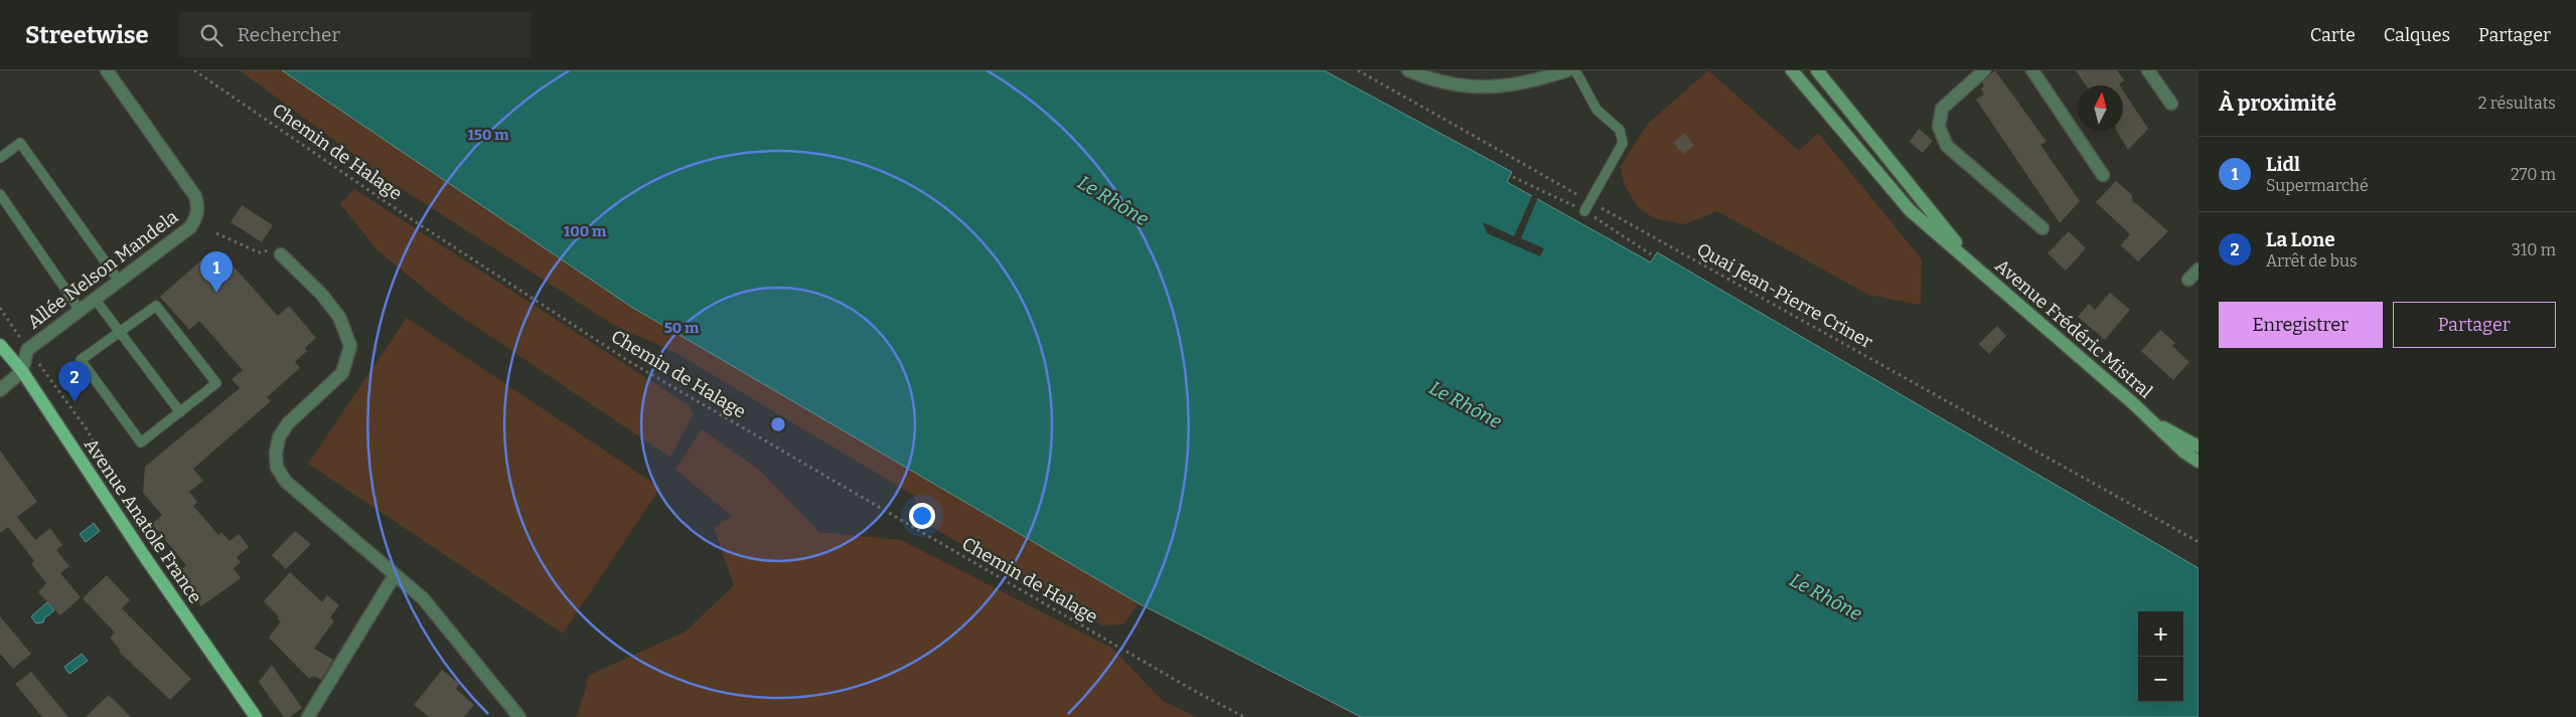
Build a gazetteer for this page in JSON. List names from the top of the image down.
{
  "streets": {
    "main road": ["Avenue Frédéric Mistral", "Avenue Anatole France"],
    "street": ["Allée Nelson Mandela"],
    "path": ["Chemin de Halage", "Quai Jean-Pierre Criner"]
  },
  "crossings": [
    ["Allée Nelson Mandela", "Avenue Anatole France"]
  ],
  "water": ["Le Rhône"],
  "north": "top",
  "page": {
    "header": "Streetwise",
    "search": "Rechercher",
    "nav": ["Carte", "Calques", "Partager"],
    "heading": ["À proximité", "2 résultats"],
    "list": [
      {
        "mark": "1",
        "name": "Lidl",
        "note": "Supermarché",
        "value": "270 m"
      },
      {
        "mark": "2",
        "name": "La Lone",
        "note": "Arrêt de bus",
        "value": "310 m"
      }
    ],
    "pins": ["1", "2"],
    "buttons": ["Enregistrer", "Partager"],
    "map_buttons": ["+", "−"]
  },
  "rings": ["150 m", "100 m", "50 m"]
}
